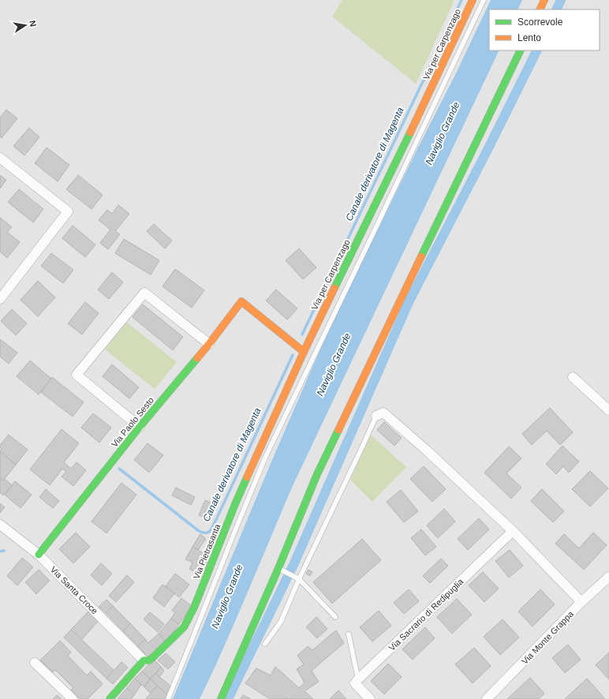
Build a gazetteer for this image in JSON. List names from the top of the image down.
{
  "streets": {
    "street": [
      "Via per Carpenzago",
      "Via Paolo Sesto",
      "Via Pietrasanta",
      "Via Santa Croce",
      "Via Sacrario di Redipuglia",
      "Via Monte Grappa"
    ]
  },
  "crossings": [
    ["Via per Carpenzago", "Via Paolo Sesto"],
    ["Via per Carpenzago", "Via Pietrasanta"],
    ["Via Paolo Sesto", "Via Pietrasanta"],
    ["Via Paolo Sesto", "Via Santa Croce"],
    ["Via Pietrasanta", "Via Santa Croce"]
  ],
  "water": ["Naviglio Grande", "Canale derivatore di Magenta"],
  "legend": ["Scorrevole", "Lento"],
  "north": "right"
}
